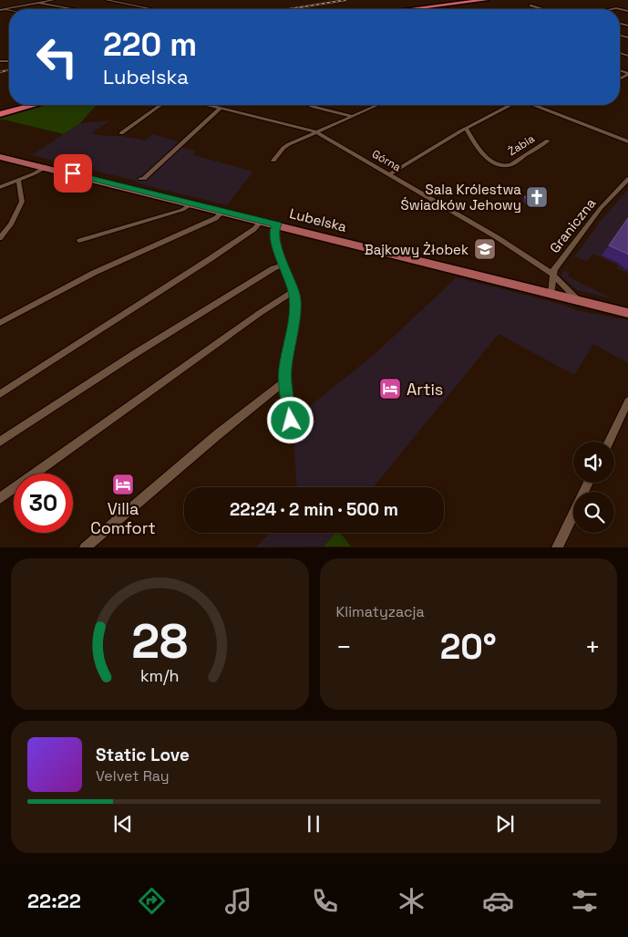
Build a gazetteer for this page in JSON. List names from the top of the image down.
{
  "streets": {
    "main road": ["Lubelska"],
    "street": ["Żabia", "Górna", "Graniczna"]
  },
  "crossings": [
    ["Górna", "Lubelska"],
    ["Górna", "Graniczna"],
    ["Lubelska", "Graniczna"]
  ],
  "places": {
    "church": ["Sala Królestwa Świadków Jehowy"],
    "school or university": ["Bajkowy Żłobek"],
    "hotel": ["Artis", "Villa Comfort"]
  },
  "page": {
    "turn": ["220 m", "Lubelska"],
    "limit": "30",
    "trip": "22:24 · 2 min · 500 m",
    "tile": "Klimatyzacja",
    "heat": ["−", "20°", "+"],
    "song": ["Static Love", "Velvet Ray"],
    "tabs": "22:22",
    "gauge": ["28", "km/h"]
  }
}
